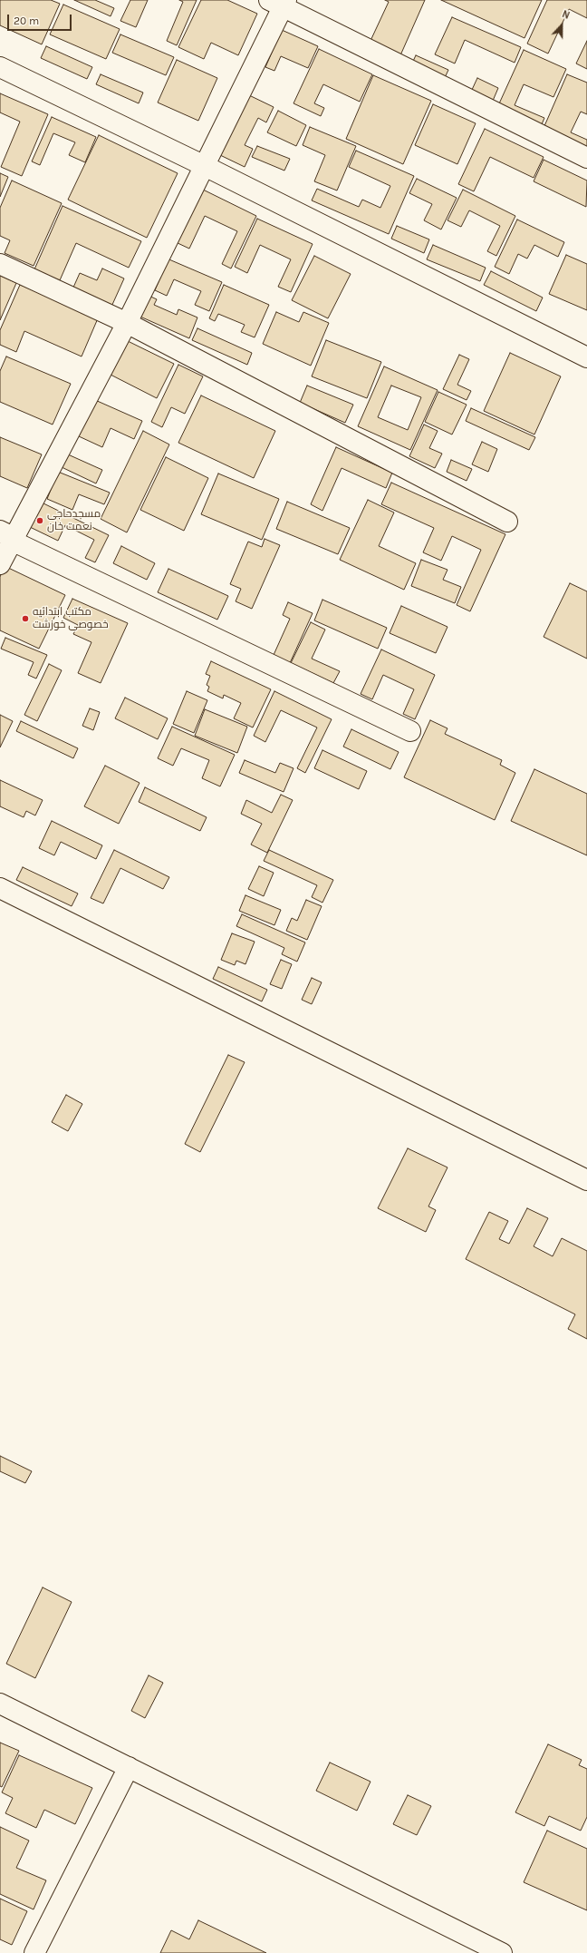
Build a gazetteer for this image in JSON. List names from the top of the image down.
{
  "places": ["مسجدحاجی نعمت خان", "مکتب ابتدائیه خصوصی خوزشت"],
  "scale_bar": "20 m",
  "north": "top"
}
